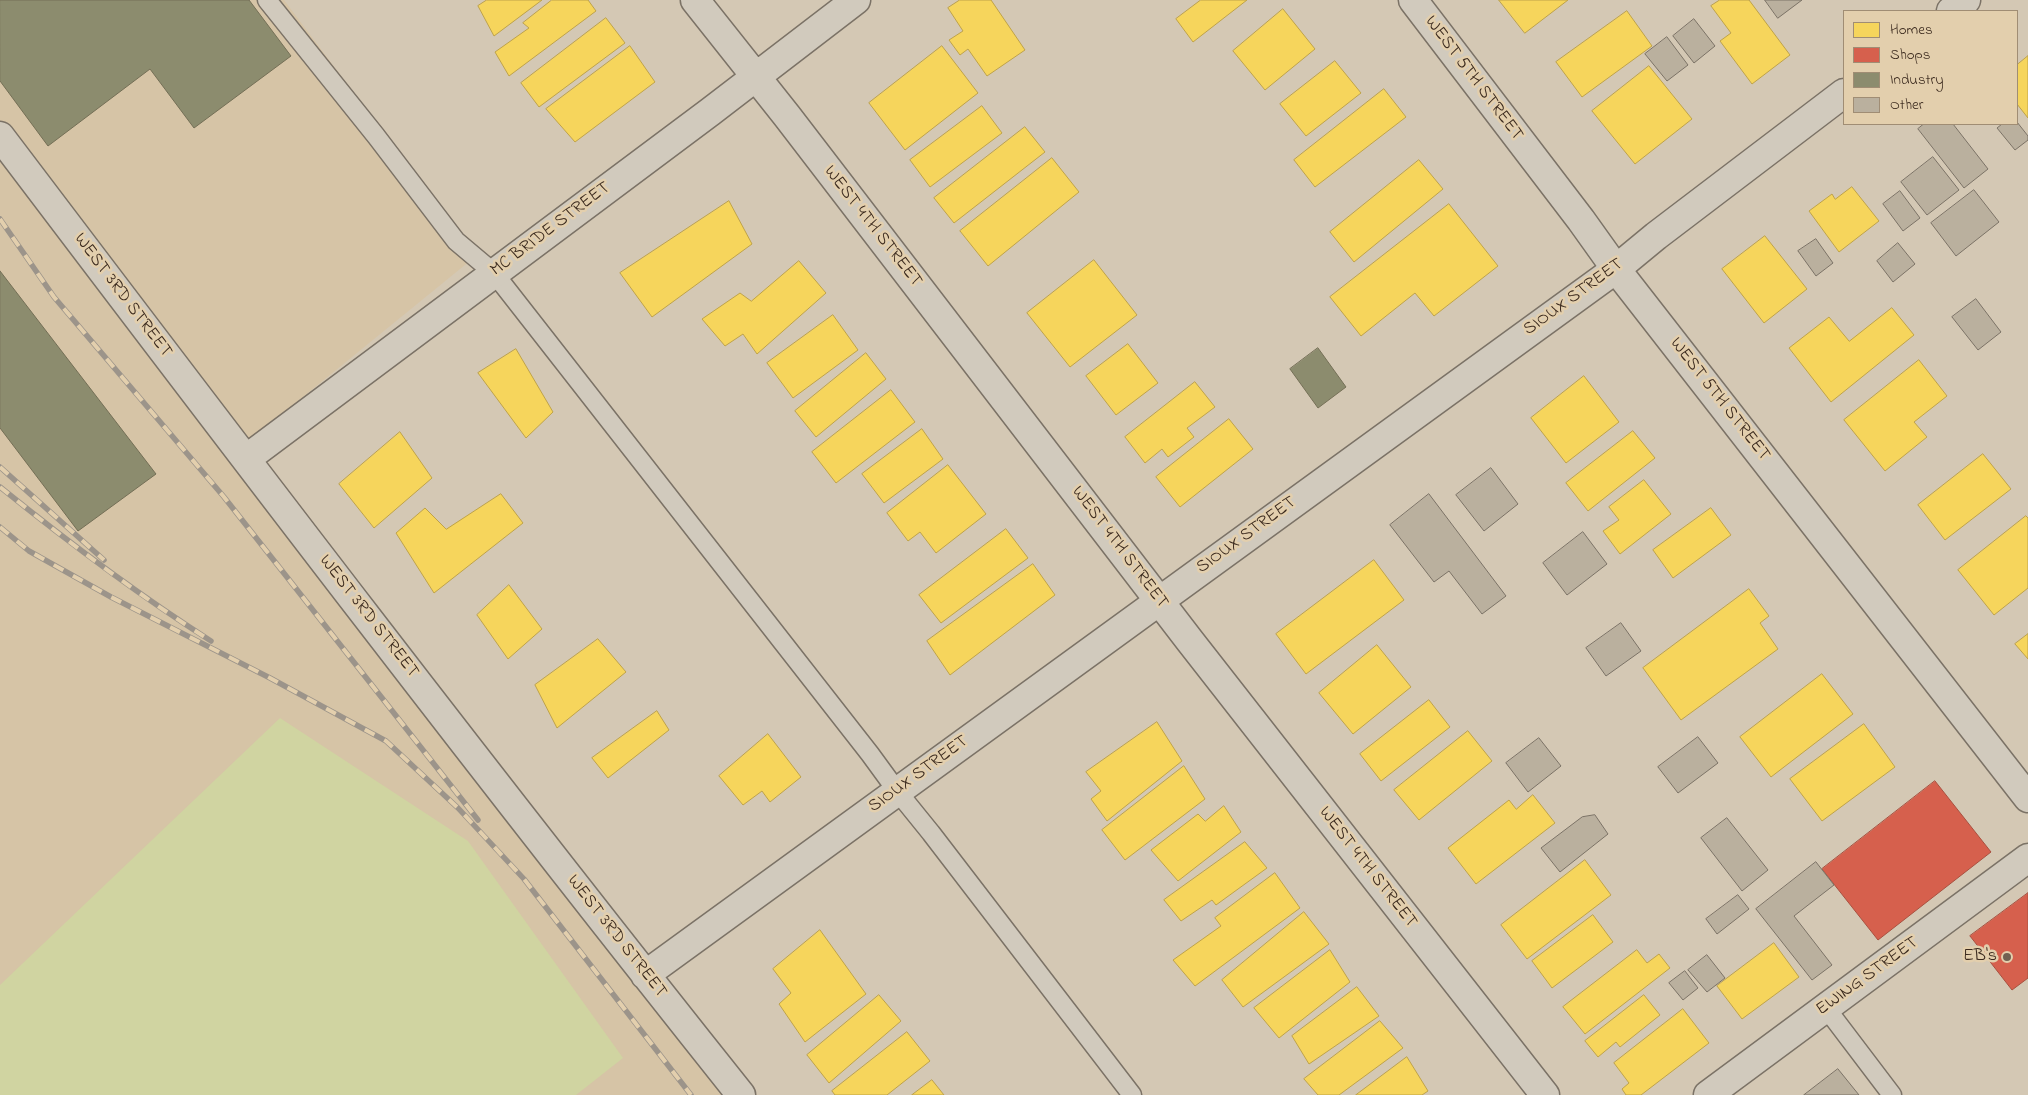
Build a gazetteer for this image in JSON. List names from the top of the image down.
{
  "streets": {
    "street": [
      "WEST 5TH STREET",
      "WEST 4TH STREET",
      "MC BRIDE STREET",
      "WEST 3RD STREET",
      "SIOUX STREET",
      "EWING STREET"
    ]
  },
  "crossings": [
    ["WEST 5TH STREET", "SIOUX STREET"],
    ["WEST 4TH STREET", "MC BRIDE STREET"],
    ["WEST 4TH STREET", "SIOUX STREET"],
    ["MC BRIDE STREET", "WEST 3RD STREET"],
    ["WEST 3RD STREET", "SIOUX STREET"]
  ],
  "places": ["EB's"],
  "legend": [
    "Homes",
    "Shops",
    "Industry",
    "Other"
  ]
}
